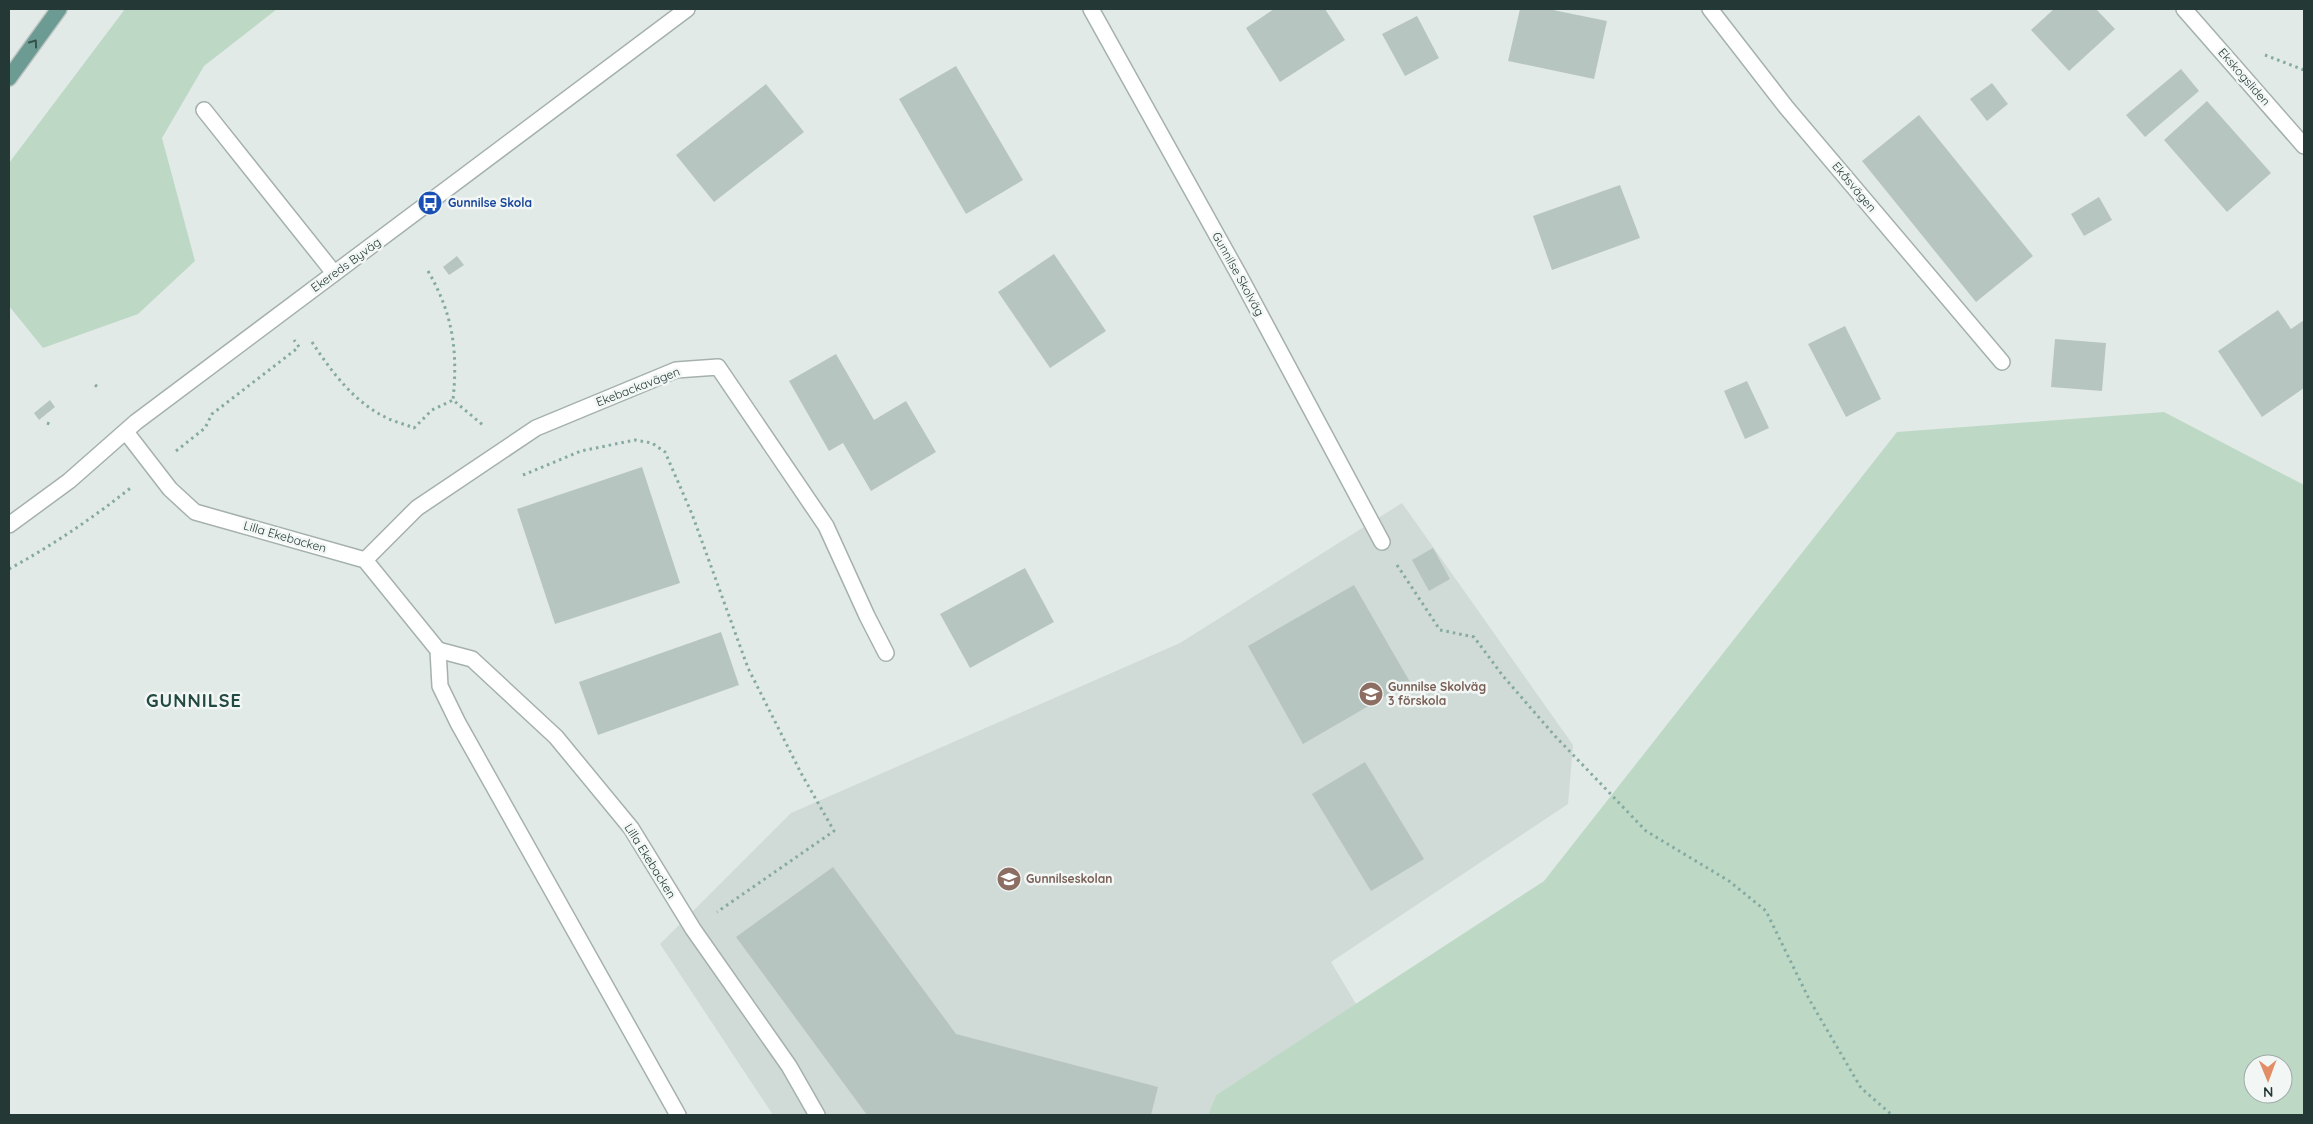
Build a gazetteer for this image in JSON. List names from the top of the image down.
{
  "streets": {
    "street": [
      "Ekskogsliden",
      "Ekåsvägen",
      "Ekereds Byväg",
      "Gunnilse Skolväg",
      "Ekebackavägen",
      "Lilla Ekebacken"
    ]
  },
  "crossings": [
    ["Ekereds Byväg", "Lilla Ekebacken"],
    ["Ekebackavägen", "Lilla Ekebacken"]
  ],
  "districts": ["GUNNILSE"],
  "places": {
    "bus stop": ["Gunnilse Skola"],
    "school or university": ["Gunnilse Skolväg 3 förskola", "Gunnilseskolan"]
  },
  "north": "bottom"
}
